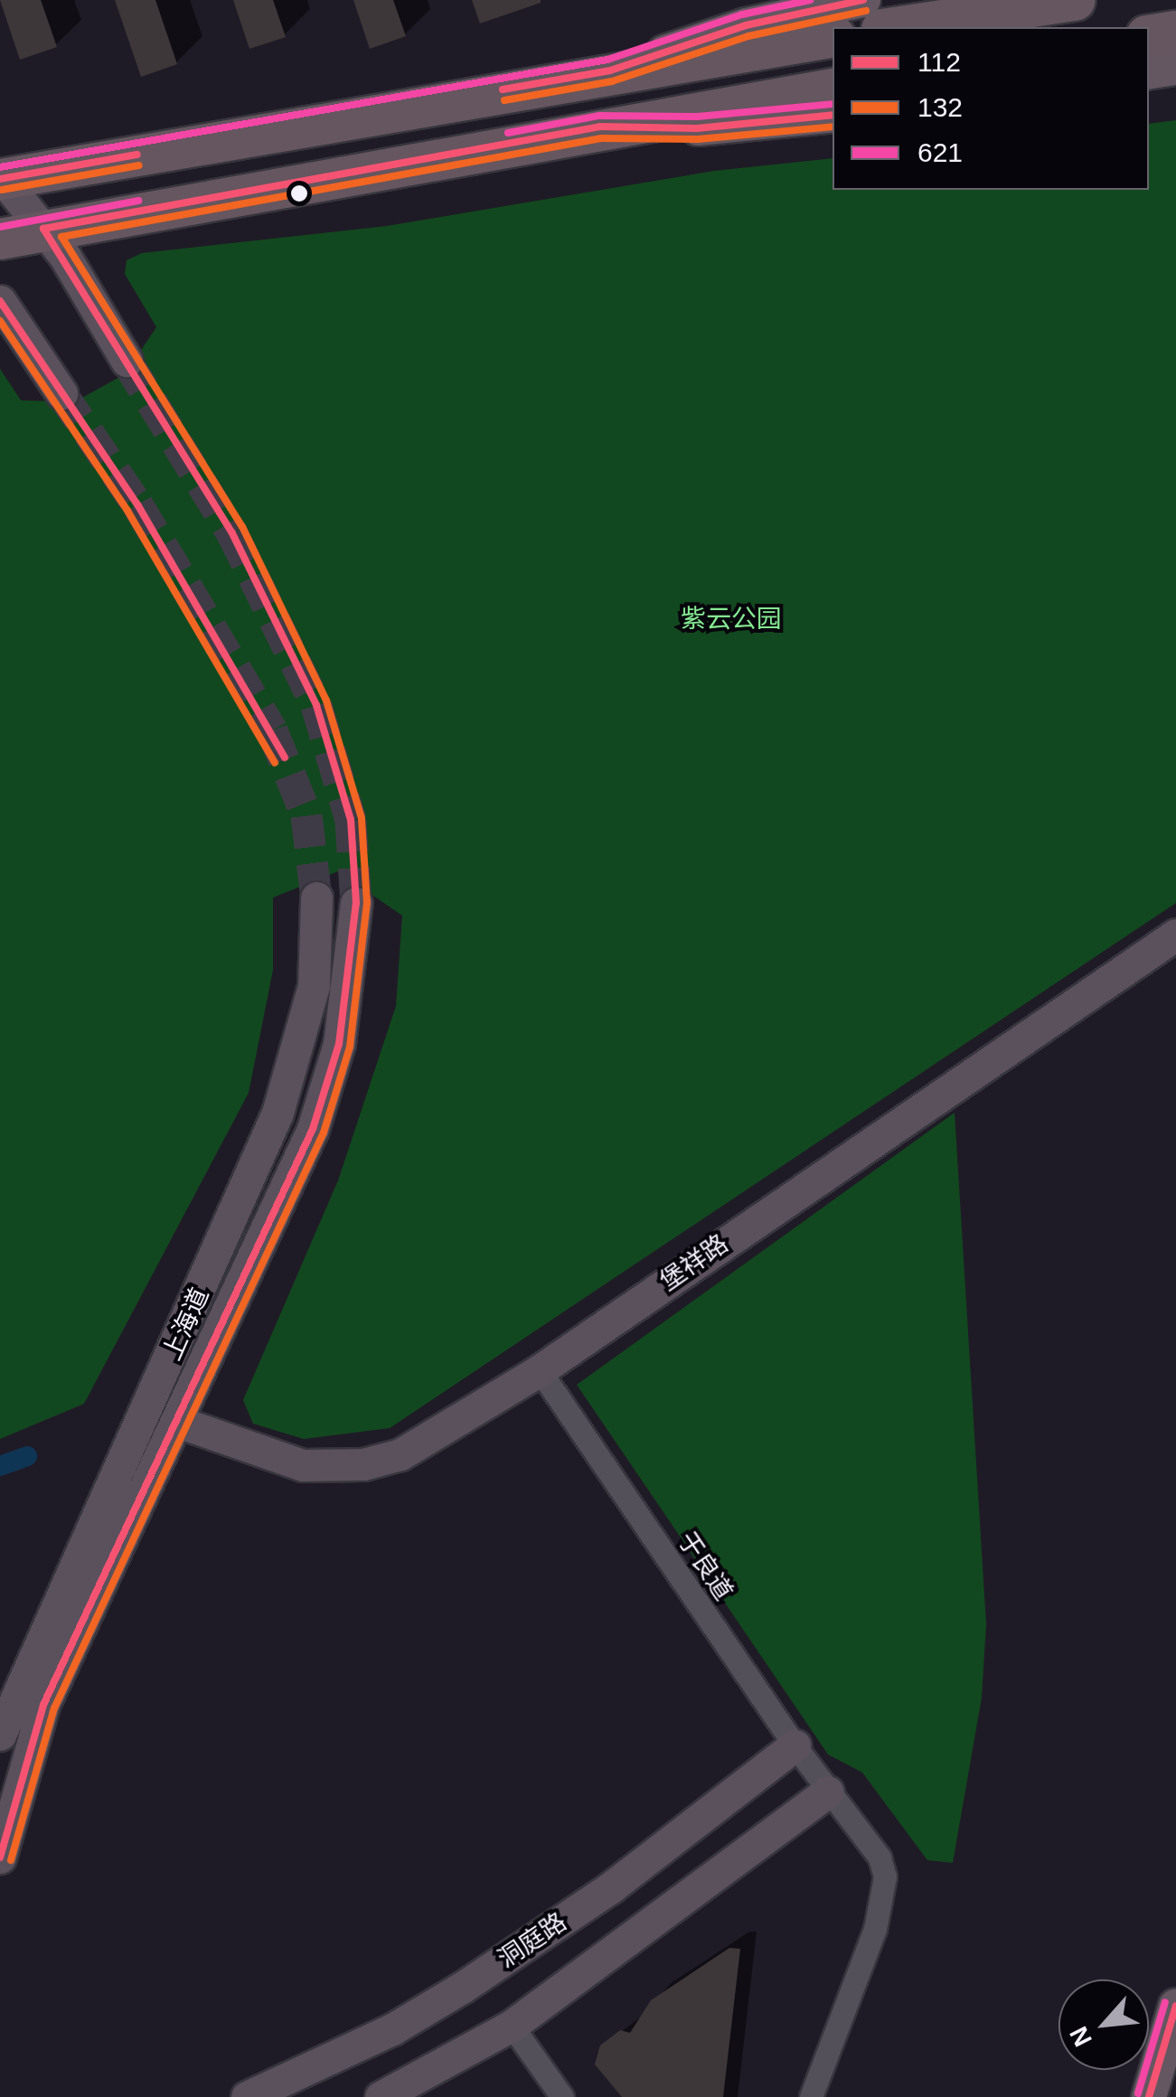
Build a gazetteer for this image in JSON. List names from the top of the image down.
{
  "streets": {
    "street": [
      "堡祥路",
      "上海道",
      "于良道",
      "洞庭路"
    ]
  },
  "crossings": [
    ["堡祥路", "上海道"],
    ["堡祥路", "于良道"],
    ["于良道", "洞庭路"]
  ],
  "parks": ["紫云公园"],
  "lines": ["transit line 112", "transit line 621", "transit line 132"],
  "legend": ["112", "132", "621"],
  "north": "bottom left"
}
